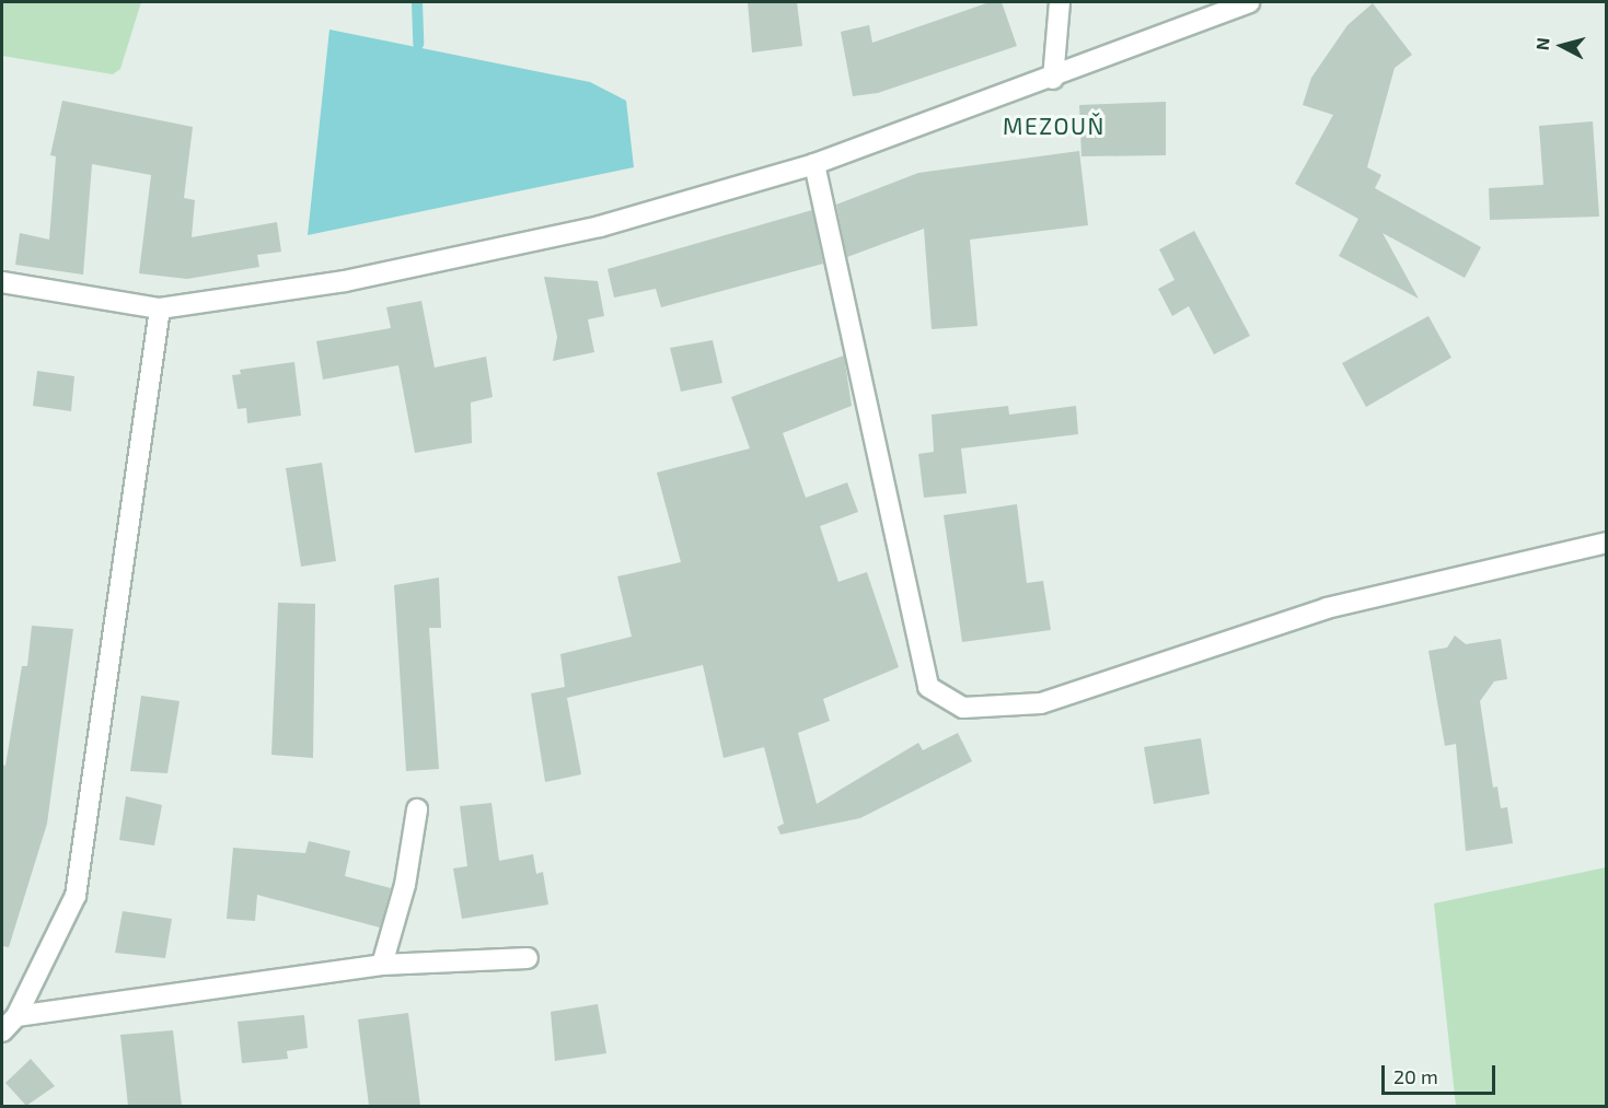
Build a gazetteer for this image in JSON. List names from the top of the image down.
{
  "districts": ["MEZOUŇ"],
  "scale_bar": "20 m",
  "north": "left"
}
